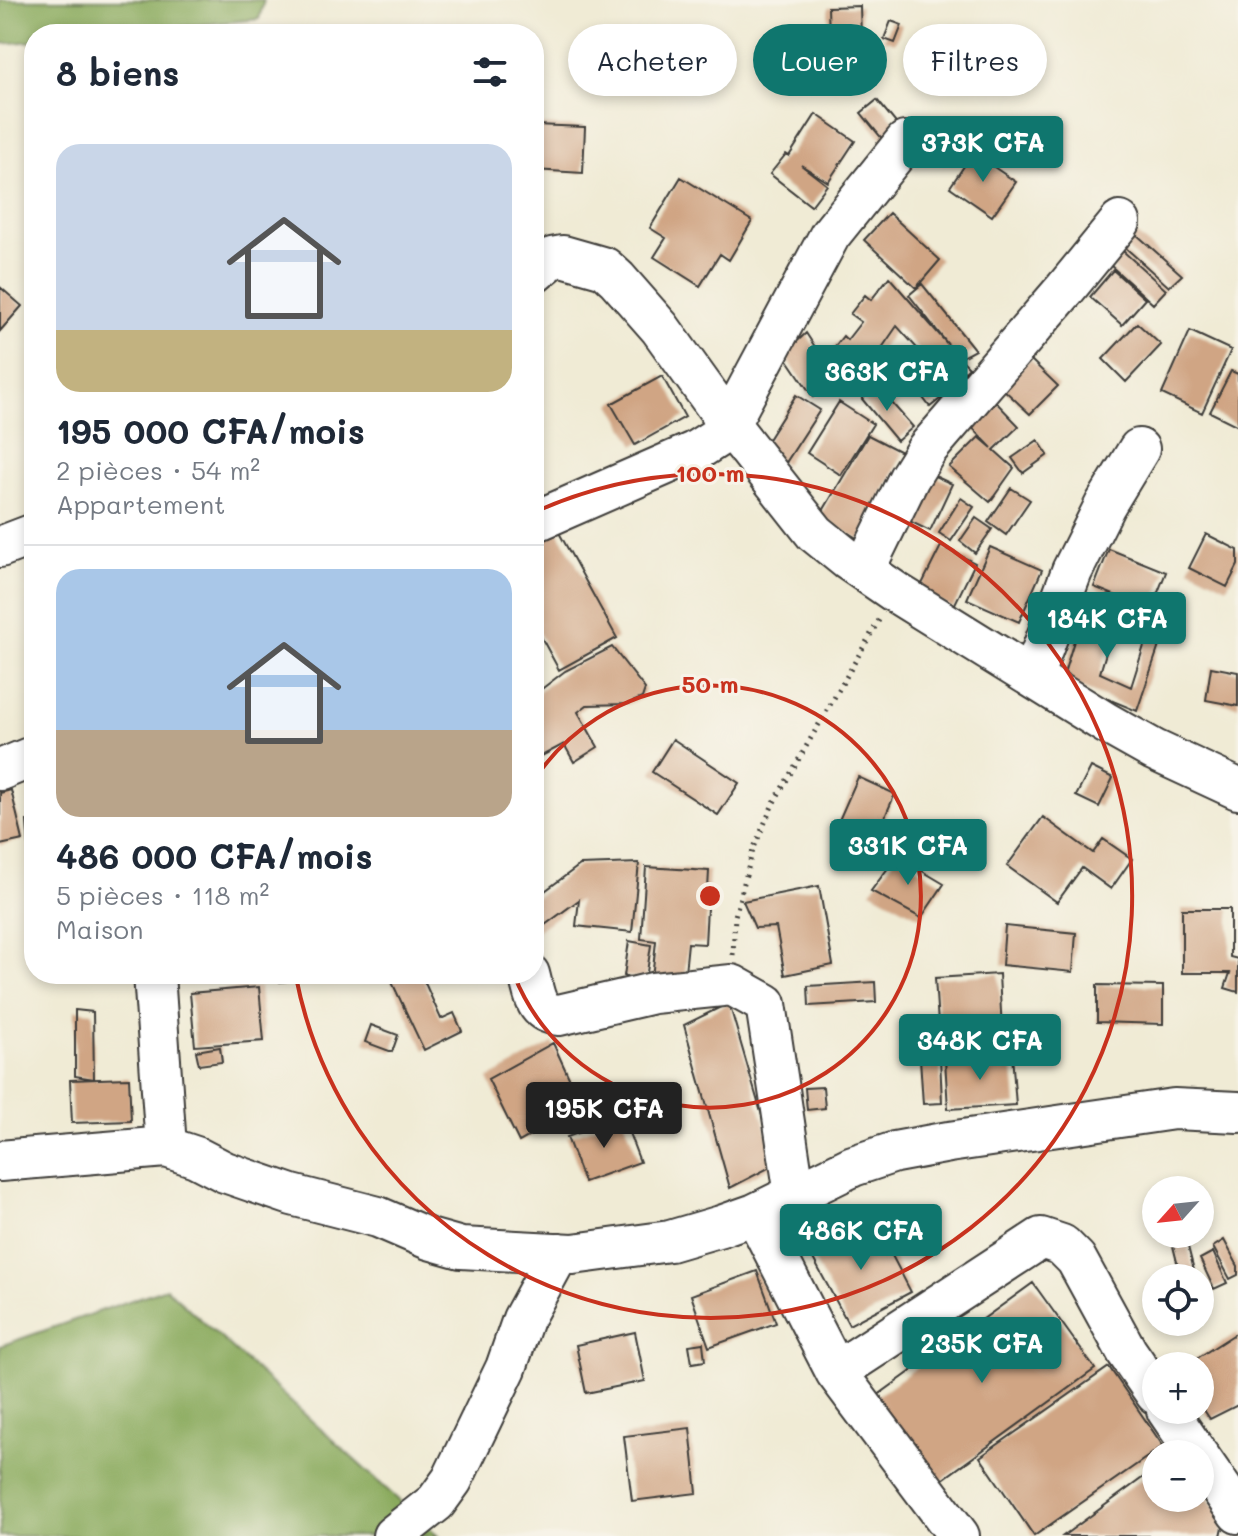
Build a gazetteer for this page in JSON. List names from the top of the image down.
{
  "north": "bottom left",
  "page": {
    "chip": ["Acheter", "Louer", "Filtres"],
    "heading": "8 biens",
    "price": [
      "373K CFA",
      "363K CFA",
      "184K CFA",
      "331K CFA",
      "348K CFA",
      "195K CFA",
      "486K CFA",
      "235K CFA"
    ],
    "list": [
      {
        "name": "195 000 CFA/mois",
        "note": "2 pièces · 54 m² · Appartement"
      },
      {
        "name": "486 000 CFA/mois",
        "note": "5 pièces · 118 m² · Maison"
      }
    ],
    "map_buttons": ["+", "−"]
  },
  "rings": ["100 m", "50 m"]
}
